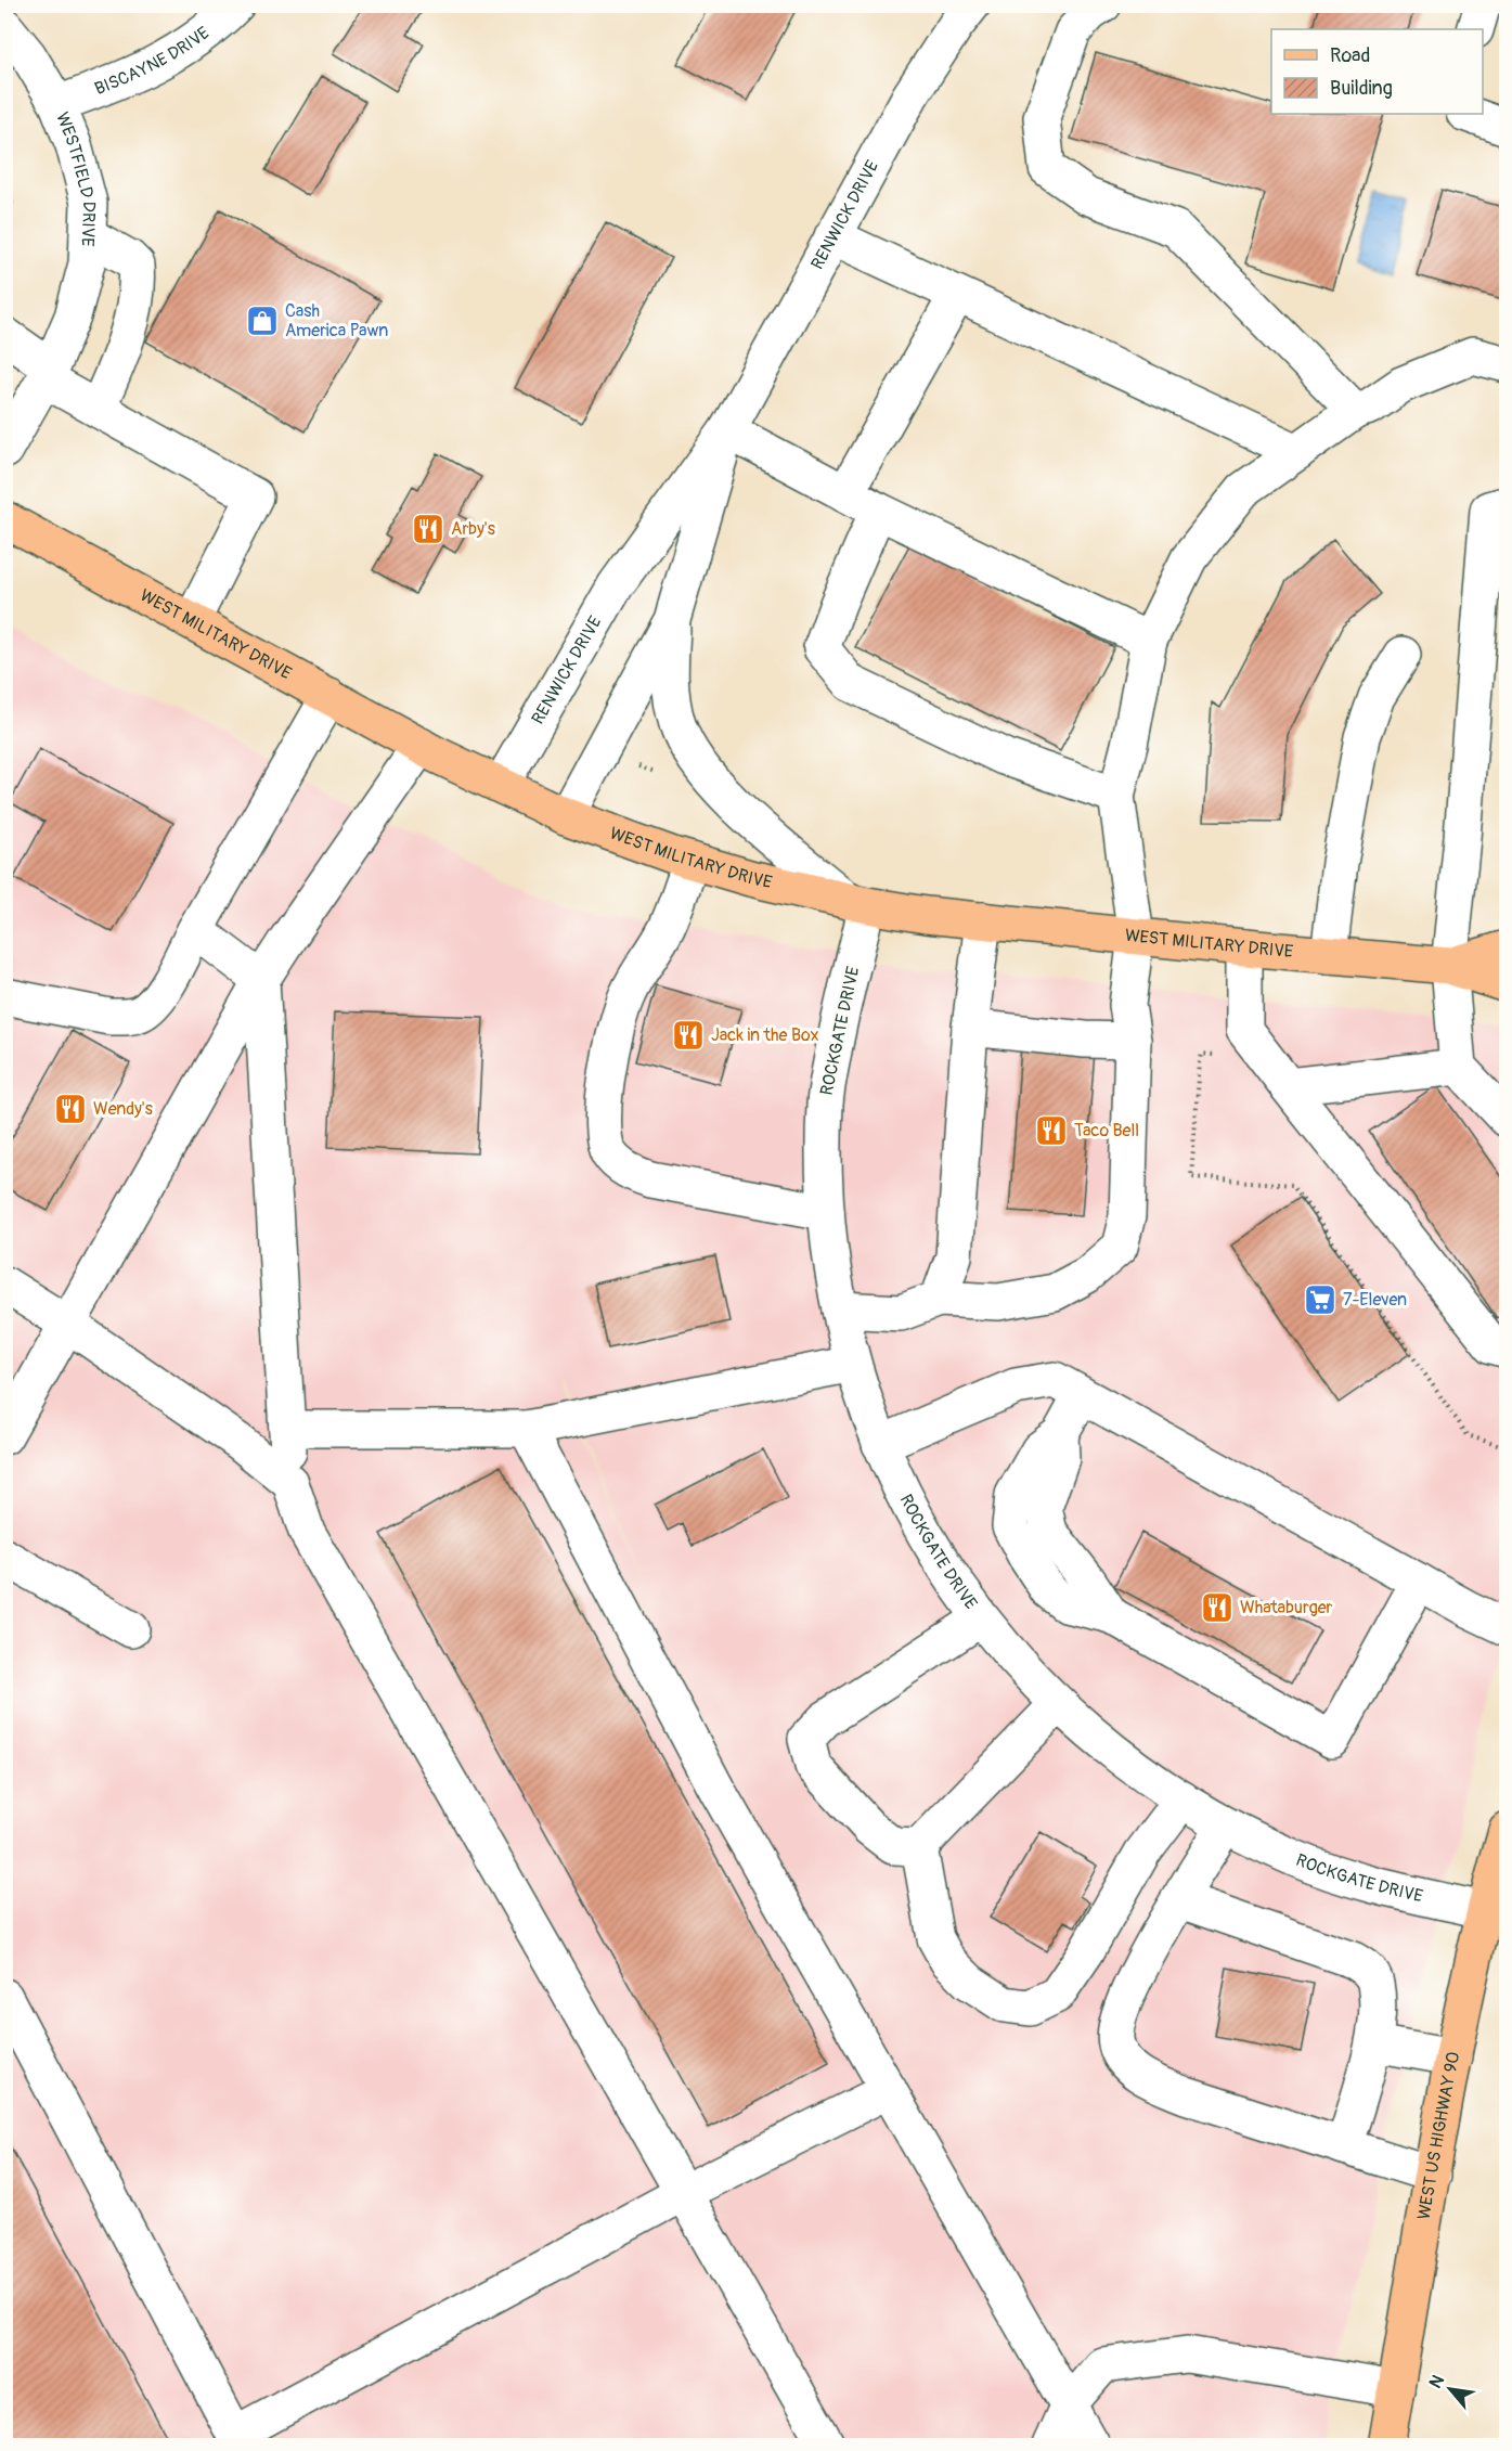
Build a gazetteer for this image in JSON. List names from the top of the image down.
{
  "streets": {
    "main road": ["WEST MILITARY DRIVE", "WEST US HIGHWAY 90"],
    "street": [
      "BISCAYNE DRIVE",
      "WESTFIELD DRIVE",
      "RENWICK DRIVE",
      "ROCKGATE DRIVE"
    ]
  },
  "crossings": [
    ["BISCAYNE DRIVE", "WESTFIELD DRIVE"],
    ["RENWICK DRIVE", "WEST MILITARY DRIVE"],
    ["RENWICK DRIVE", "ROCKGATE DRIVE"],
    ["WEST MILITARY DRIVE", "ROCKGATE DRIVE"],
    ["ROCKGATE DRIVE", "WEST US HIGHWAY 90"]
  ],
  "places": {
    "shop": ["Cash America Pawn"],
    "restaurant": [
      "Arby's",
      "Jack in the Box",
      "Wendy's",
      "Taco Bell",
      "Whataburger"
    ],
    "supermarket": ["7-Eleven"]
  },
  "legend": ["Road", "Building"],
  "north": "top left"
}
